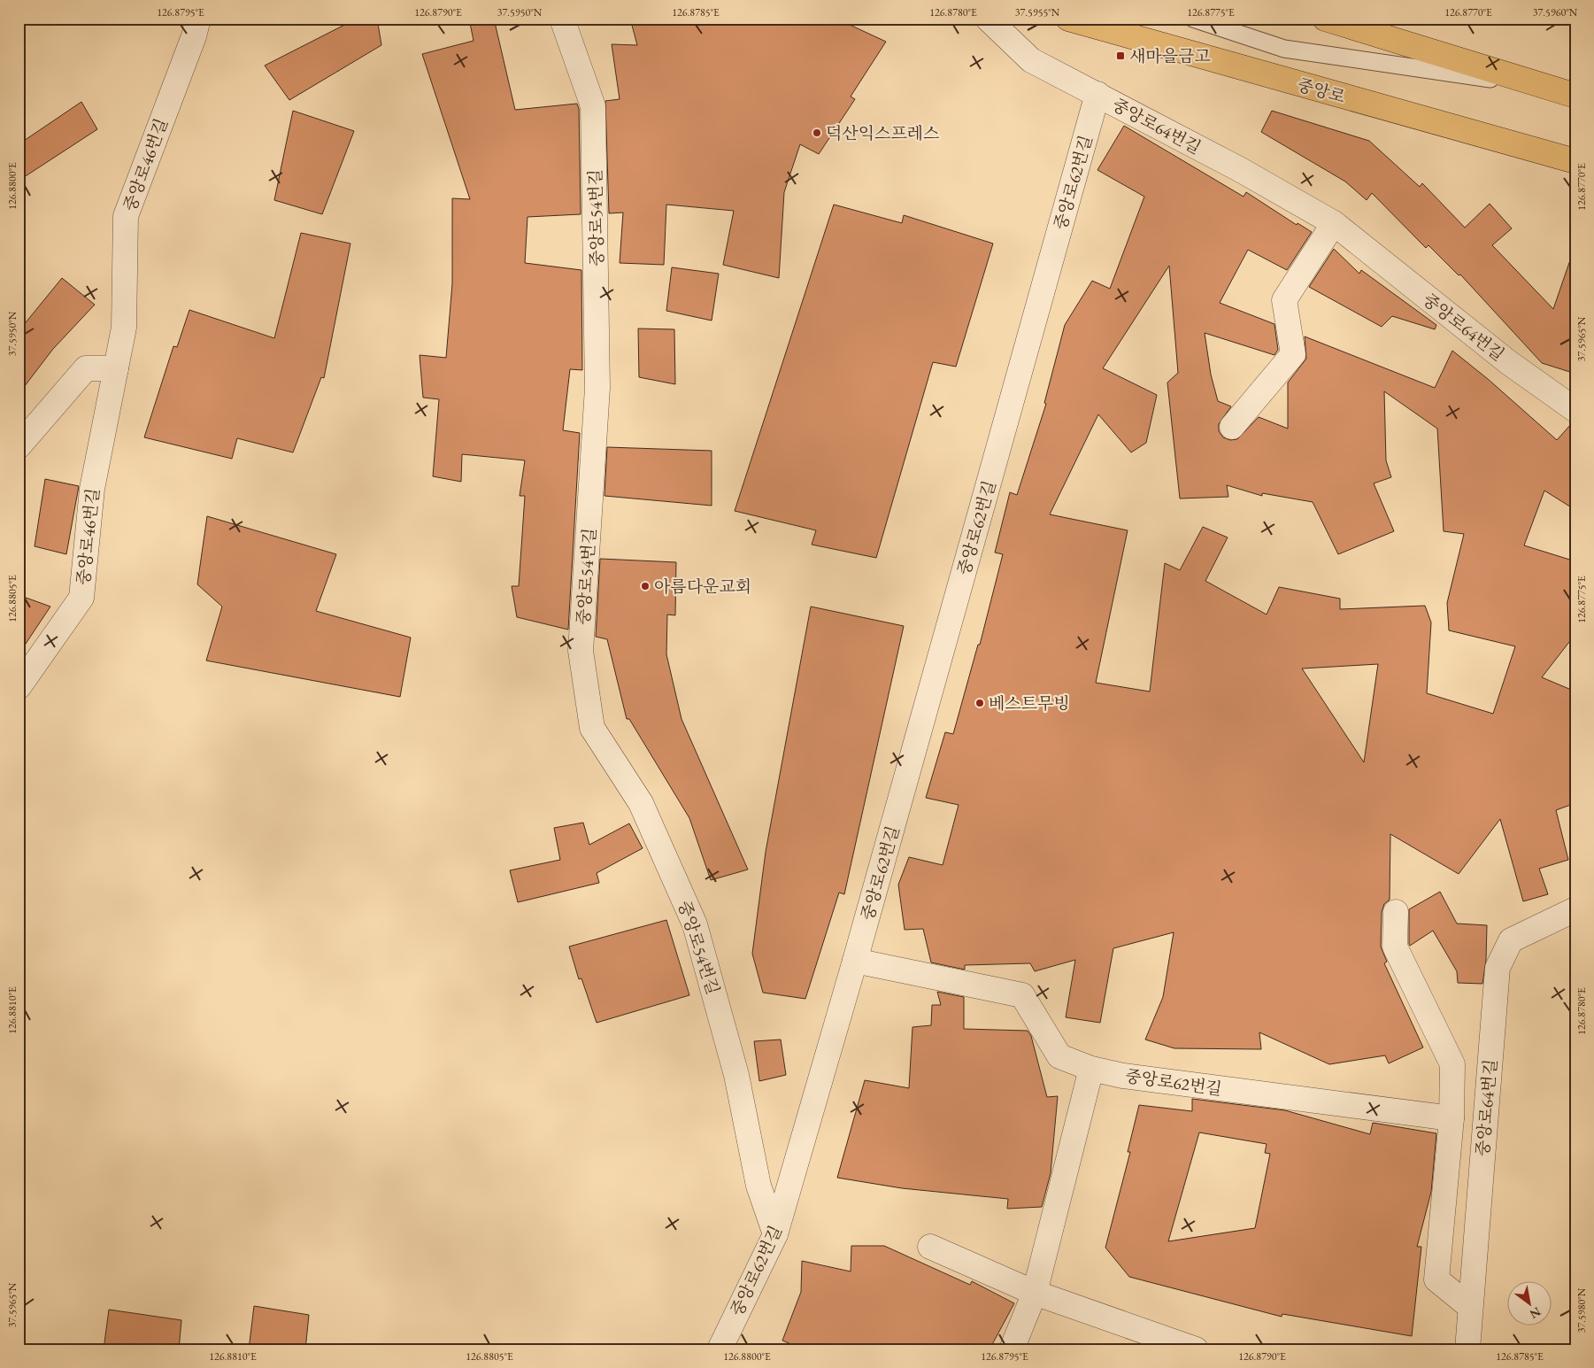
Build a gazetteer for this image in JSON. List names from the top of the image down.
{
  "streets": {
    "main road": ["중앙로"],
    "street": [
      "중앙로64번길",
      "중앙로46번길",
      "중앙로62번길",
      "중앙로54번길"
    ]
  },
  "crossings": [
    ["중앙로64번길", "중앙로62번길"],
    ["중앙로62번길", "중앙로54번길"]
  ],
  "places": {
    "transit": ["새마을금고"],
    "other": ["덕산익스프레스", "아름다운교회", "베스트무빙"]
  },
  "north": "bottom right",
  "coordinates": [
    "126.8795°E",
    "126.8790°E",
    "37.5950°N",
    "126.8785°E",
    "126.8780°E",
    "37.5955°N",
    "126.8775°E",
    "126.8770°E",
    "37.5960°N",
    "126.8800°E",
    "37.5965°N",
    "126.8805°E",
    "126.8810°E",
    "37.5980°N"
  ]
}
